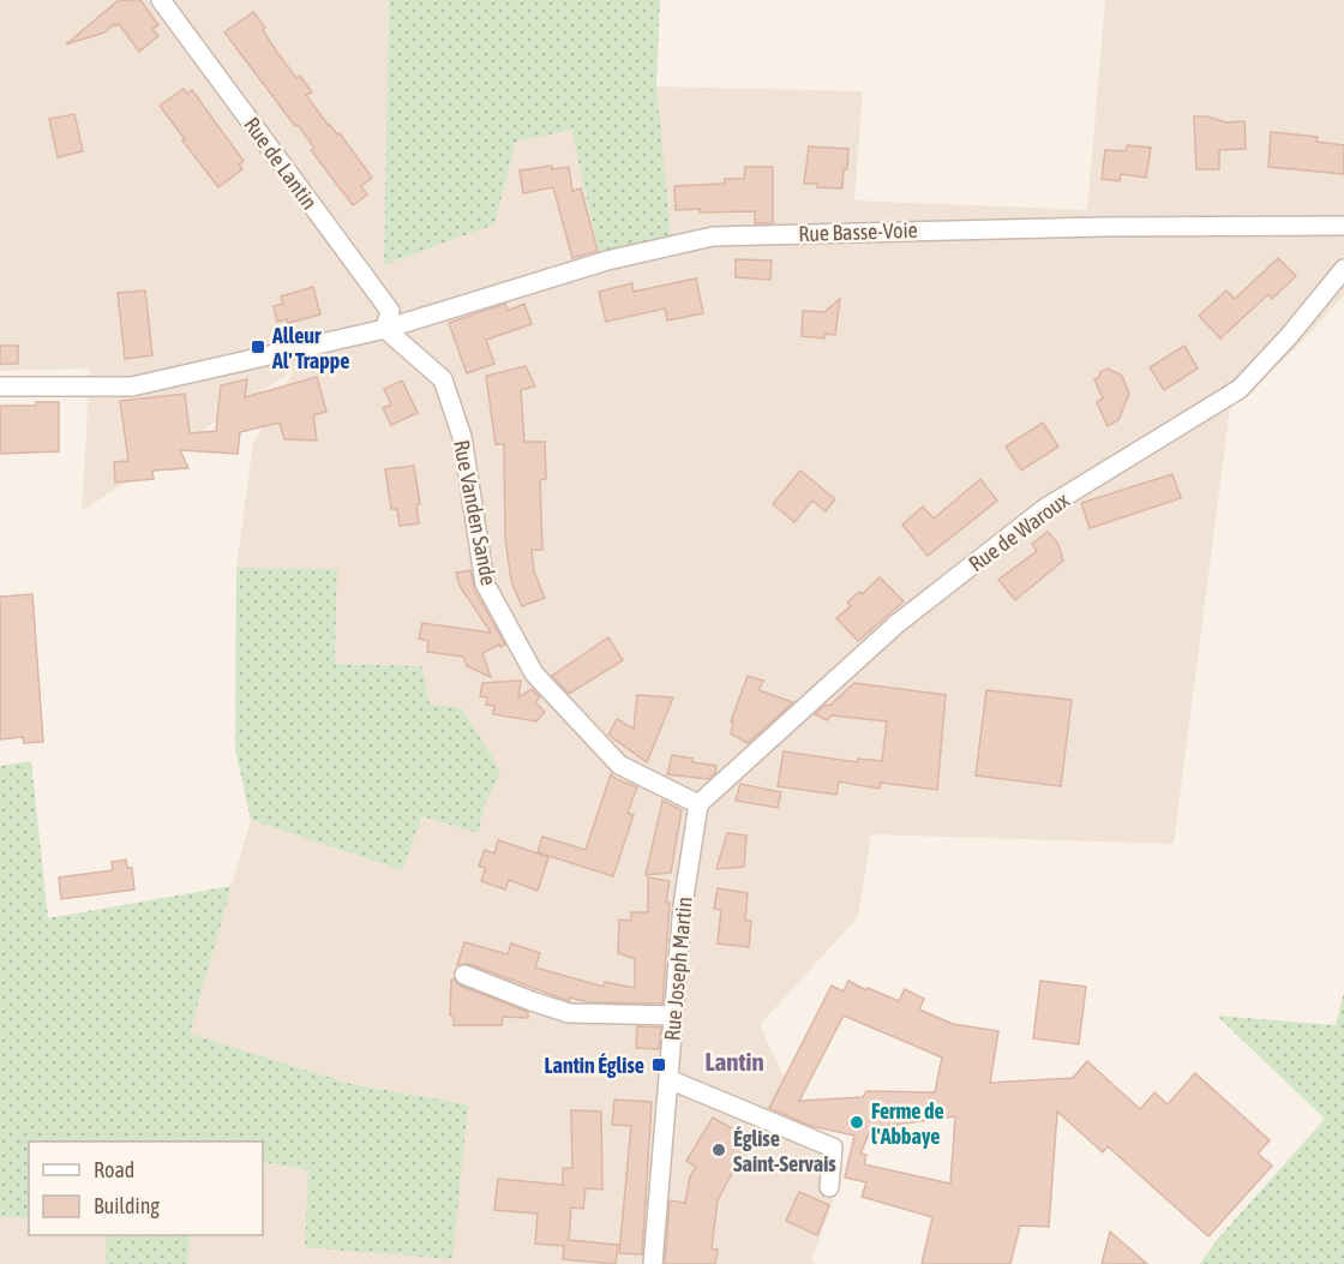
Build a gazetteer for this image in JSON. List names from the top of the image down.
{
  "streets": {
    "street": [
      "Rue de Lantin",
      "Rue Basse-Voie",
      "Rue Vanden Sande",
      "Rue de Waroux",
      "Rue Joseph Martin"
    ]
  },
  "crossings": [
    ["Rue de Lantin", "Rue Basse-Voie"],
    ["Rue de Lantin", "Rue Vanden Sande"],
    ["Rue Basse-Voie", "Rue Vanden Sande"],
    ["Rue Vanden Sande", "Rue de Waroux"],
    ["Rue Vanden Sande", "Rue Joseph Martin"],
    ["Rue de Waroux", "Rue Joseph Martin"]
  ],
  "districts": ["Lantin"],
  "places": {
    "transit": ["Alleur Al' Trappe", "Lantin Église"],
    "other": ["Ferme de l'Abbaye", "Église Saint-Servais"]
  },
  "legend": ["Road", "Building"]
}
